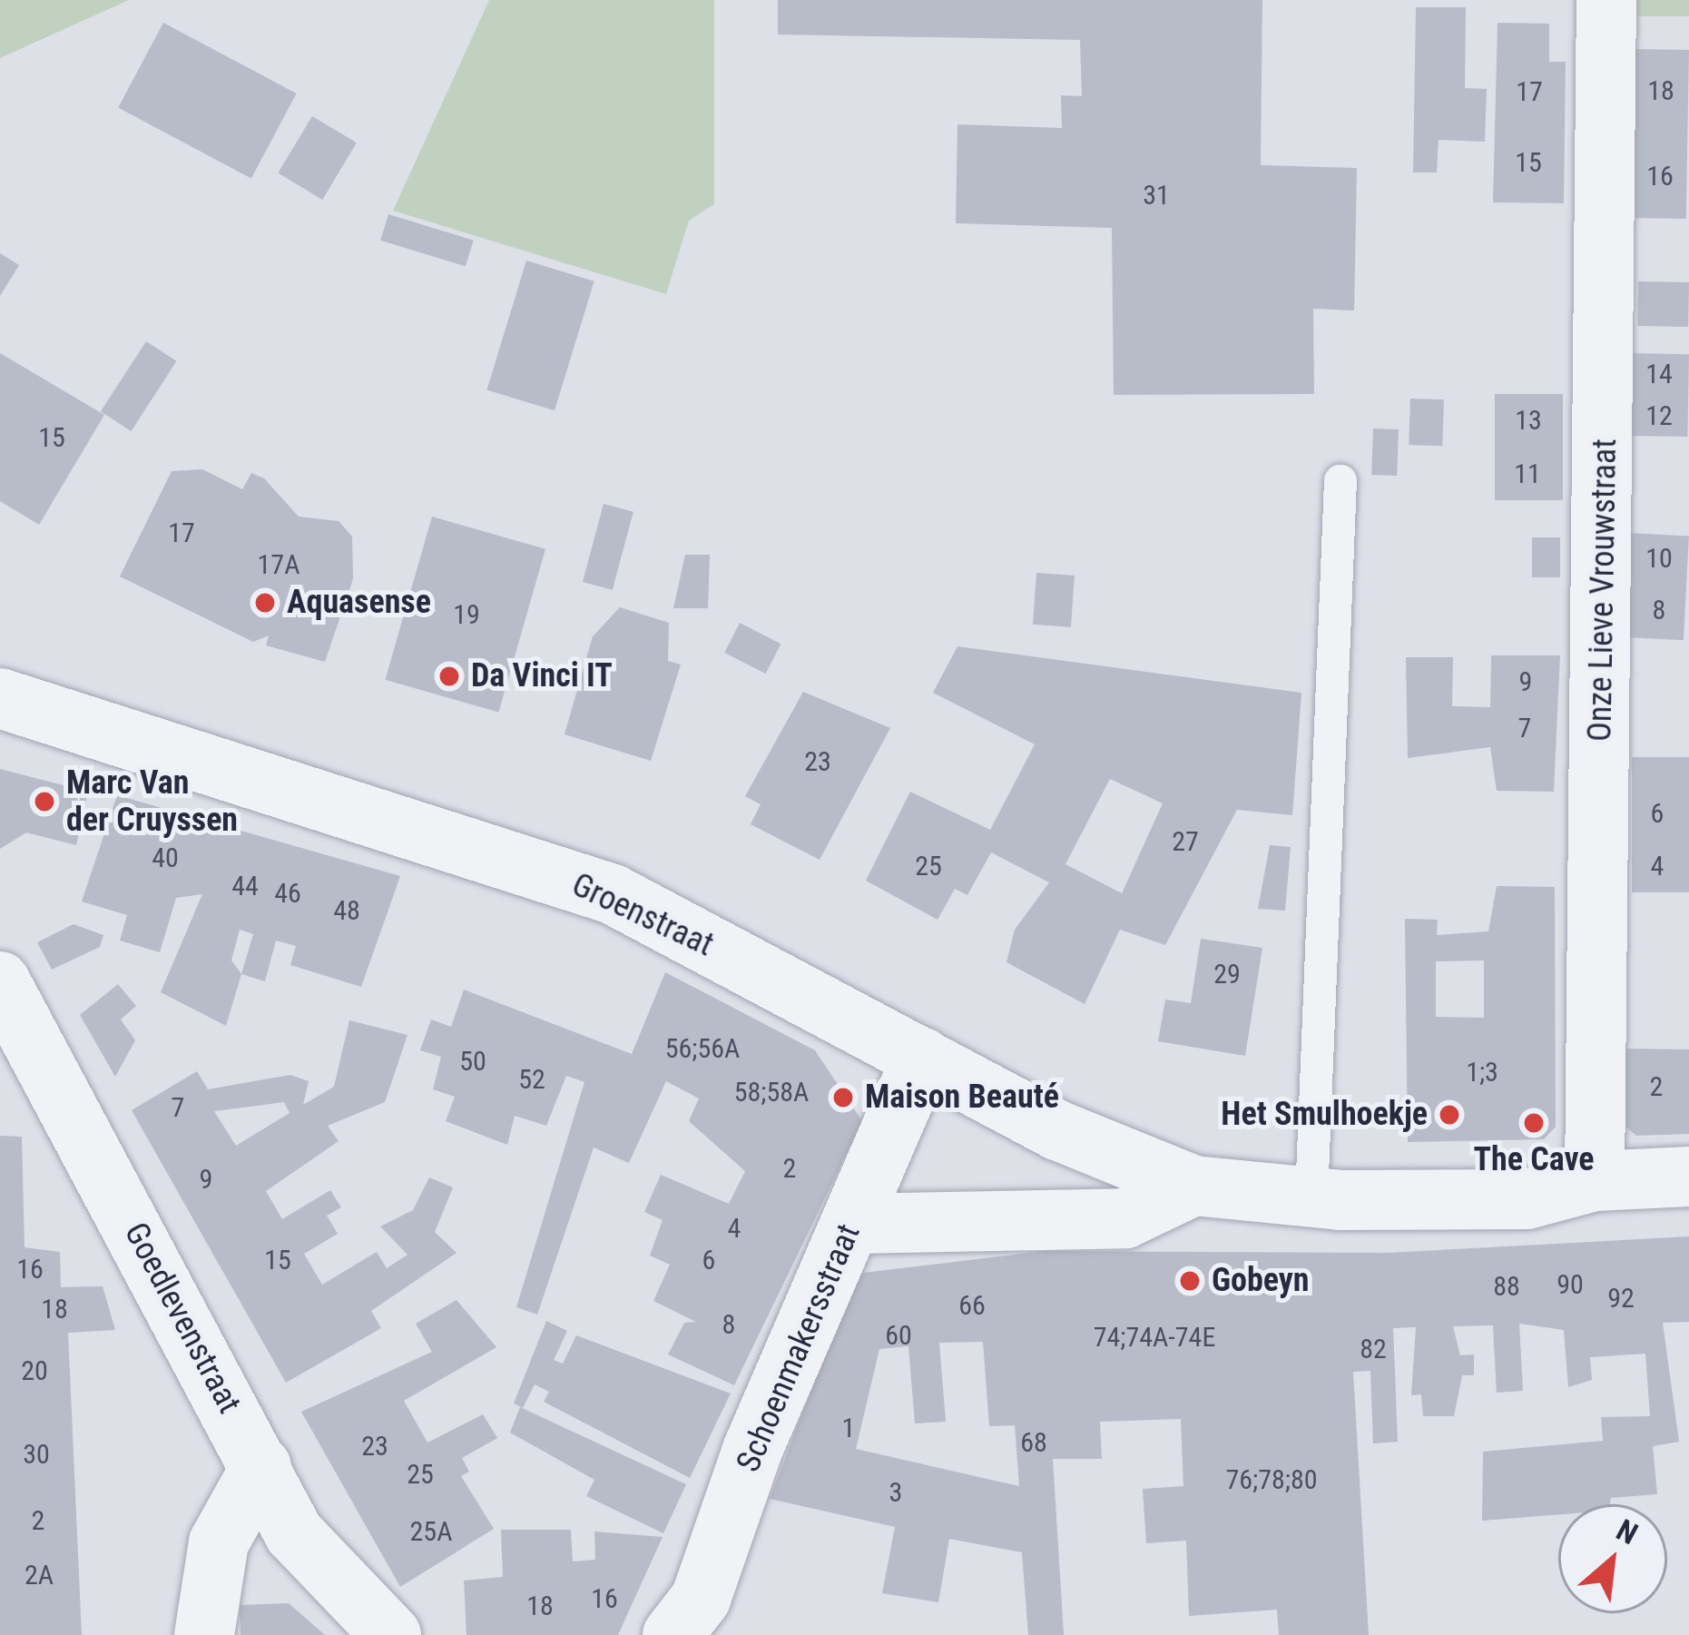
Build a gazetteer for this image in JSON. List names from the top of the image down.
{
  "streets": {
    "street": [
      "Onze Lieve Vrouwstraat",
      "Groenstraat",
      "Goedlevenstraat",
      "Schoenmakersstraat"
    ]
  },
  "crossings": [
    ["Onze Lieve Vrouwstraat", "Groenstraat"],
    ["Groenstraat", "Schoenmakersstraat"]
  ],
  "places": [
    "Aquasense",
    "Da Vinci IT",
    "Marc Van der Cruyssen",
    "Maison Beauté",
    "Het Smulhoekje",
    "The Cave",
    "Gobeyn"
  ],
  "house_numbers": [
    "18",
    "17",
    "15",
    "16",
    "31",
    "14",
    "12",
    "13",
    "15",
    "11",
    "17",
    "10",
    "17A",
    "8",
    "19",
    "9",
    "7",
    "23",
    "6",
    "27",
    "40",
    "25",
    "4",
    "44",
    "46",
    "48",
    "29",
    "56;56A",
    "50",
    "1;3",
    "52",
    "2",
    "58;58A",
    "7",
    "2",
    "9",
    "4",
    "15",
    "6",
    "16",
    "90",
    "88",
    "92",
    "66",
    "18",
    "8",
    "60",
    "74;74A-74E",
    "82",
    "20",
    "1",
    "68",
    "23",
    "30",
    "25",
    "76;78;80",
    "3",
    "2",
    "25A",
    "2A",
    "16",
    "18"
  ],
  "north": "top right"
}
